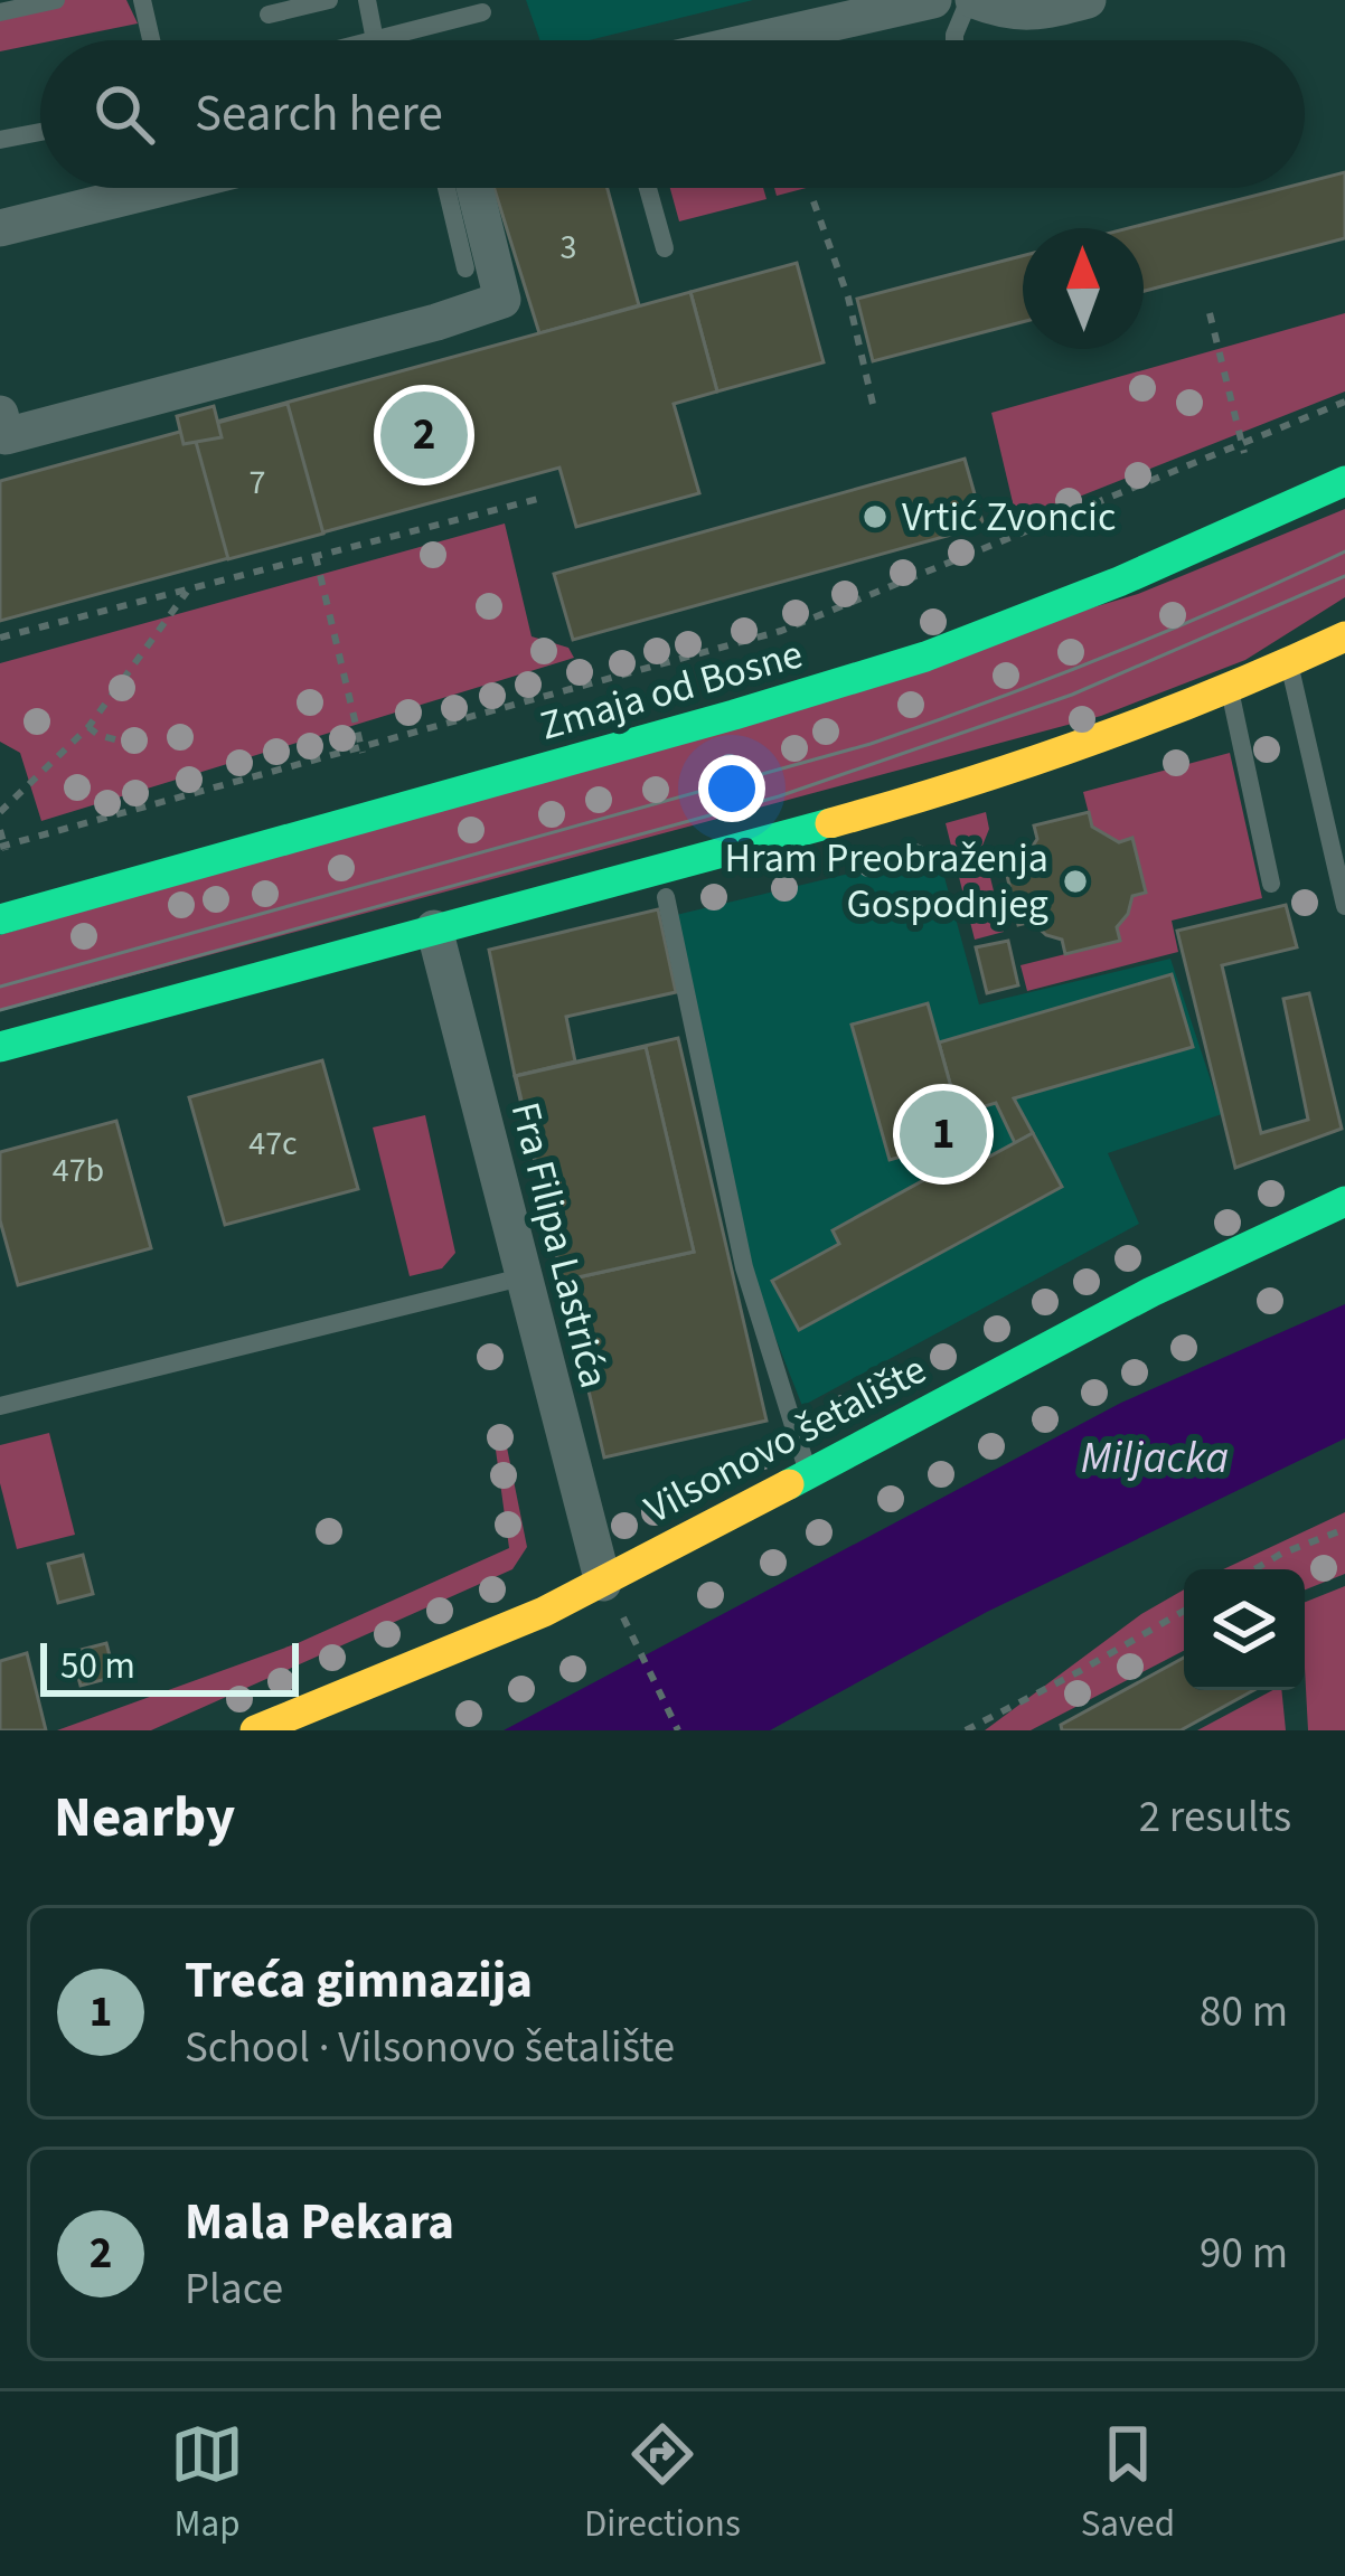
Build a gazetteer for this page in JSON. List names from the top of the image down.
{
  "streets": {
    "main road": ["Zmaja od Bosne", "Vilsonovo šetalište"],
    "street": ["Fra Filipa Lastrića"]
  },
  "crossings": [
    ["Fra Filipa Lastrića", "Vilsonovo šetalište"]
  ],
  "water": ["Miljacka"],
  "places": ["Vrtić Zvoncic", "Hram Preobraženja Gospodnjeg"],
  "house_numbers": [
    "3",
    "7",
    "47c",
    "47b"
  ],
  "scale_bar": "50 m",
  "north": "top",
  "page": {
    "search": "Search here",
    "pins": ["2", "1"],
    "scale": "50 m",
    "heading": ["Nearby", "2 results"],
    "list": [
      {
        "mark": "1",
        "name": "Treća gimnazija",
        "note": "School · Vilsonovo šetalište",
        "value": "80 m"
      },
      {
        "mark": "2",
        "name": "Mala Pekara",
        "note": "Place",
        "value": "90 m"
      }
    ],
    "nav": ["Map", "Directions", "Saved"]
  }
}
